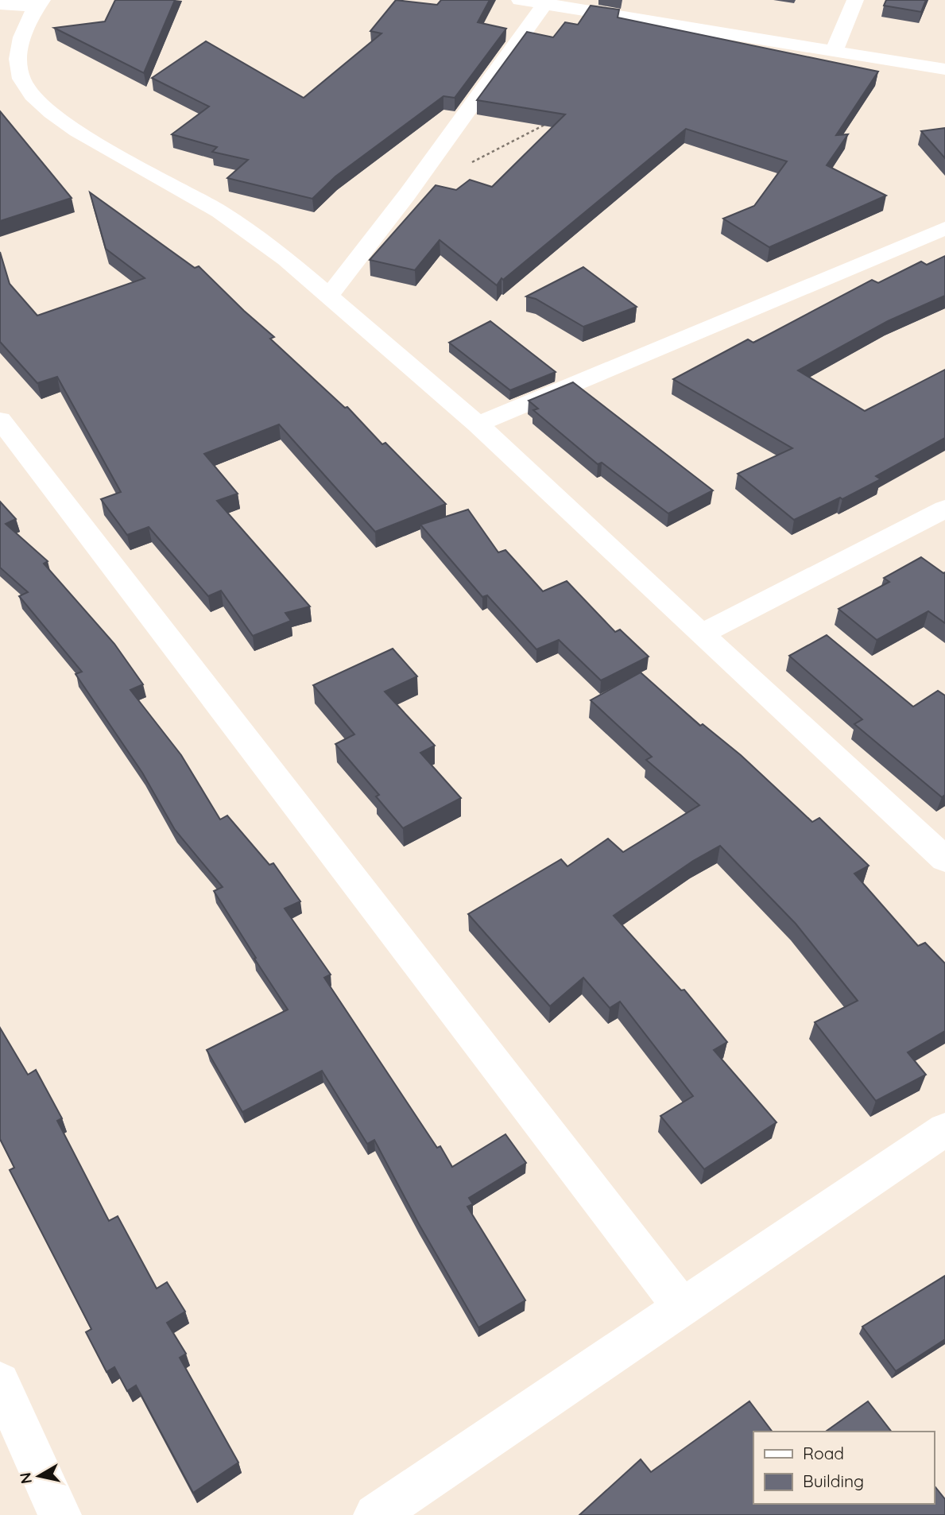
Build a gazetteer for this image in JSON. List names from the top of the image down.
{
  "legend": ["Road", "Building"],
  "north": "left"
}
